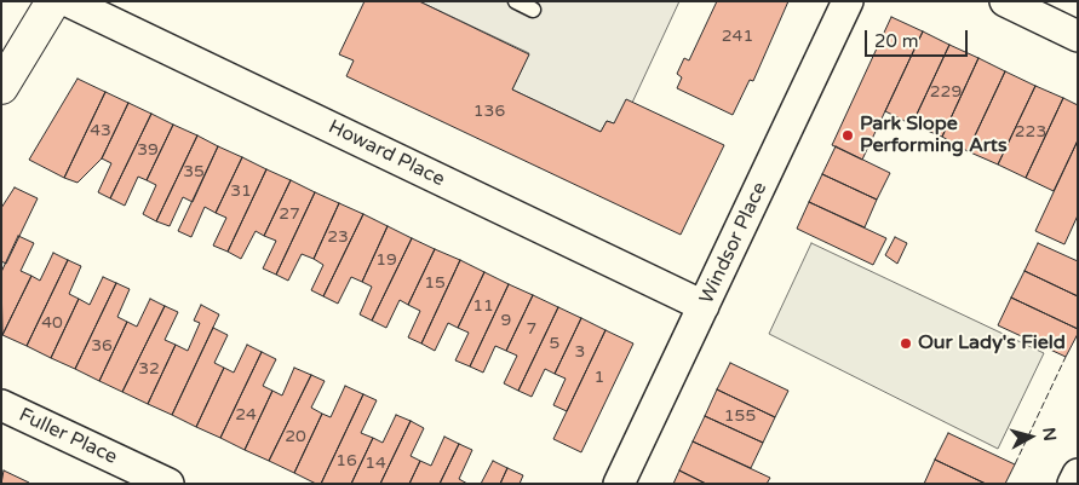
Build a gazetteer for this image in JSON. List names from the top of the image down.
{
  "streets": {
    "street": ["Howard Place", "Windsor Place", "Fuller Place"]
  },
  "crossings": [
    ["Howard Place", "Windsor Place"]
  ],
  "places": ["Park Slope Performing Arts", "Our Lady's Field"],
  "house_numbers": [
    "241",
    "229",
    "136",
    "43",
    "223",
    "39",
    "35",
    "31",
    "27",
    "23",
    "19",
    "15",
    "11",
    "9",
    "40",
    "7",
    "5",
    "36",
    "3",
    "32",
    "1",
    "24",
    "155",
    "20",
    "16",
    "14"
  ],
  "scale_bar": "20 m",
  "north": "right"
}
